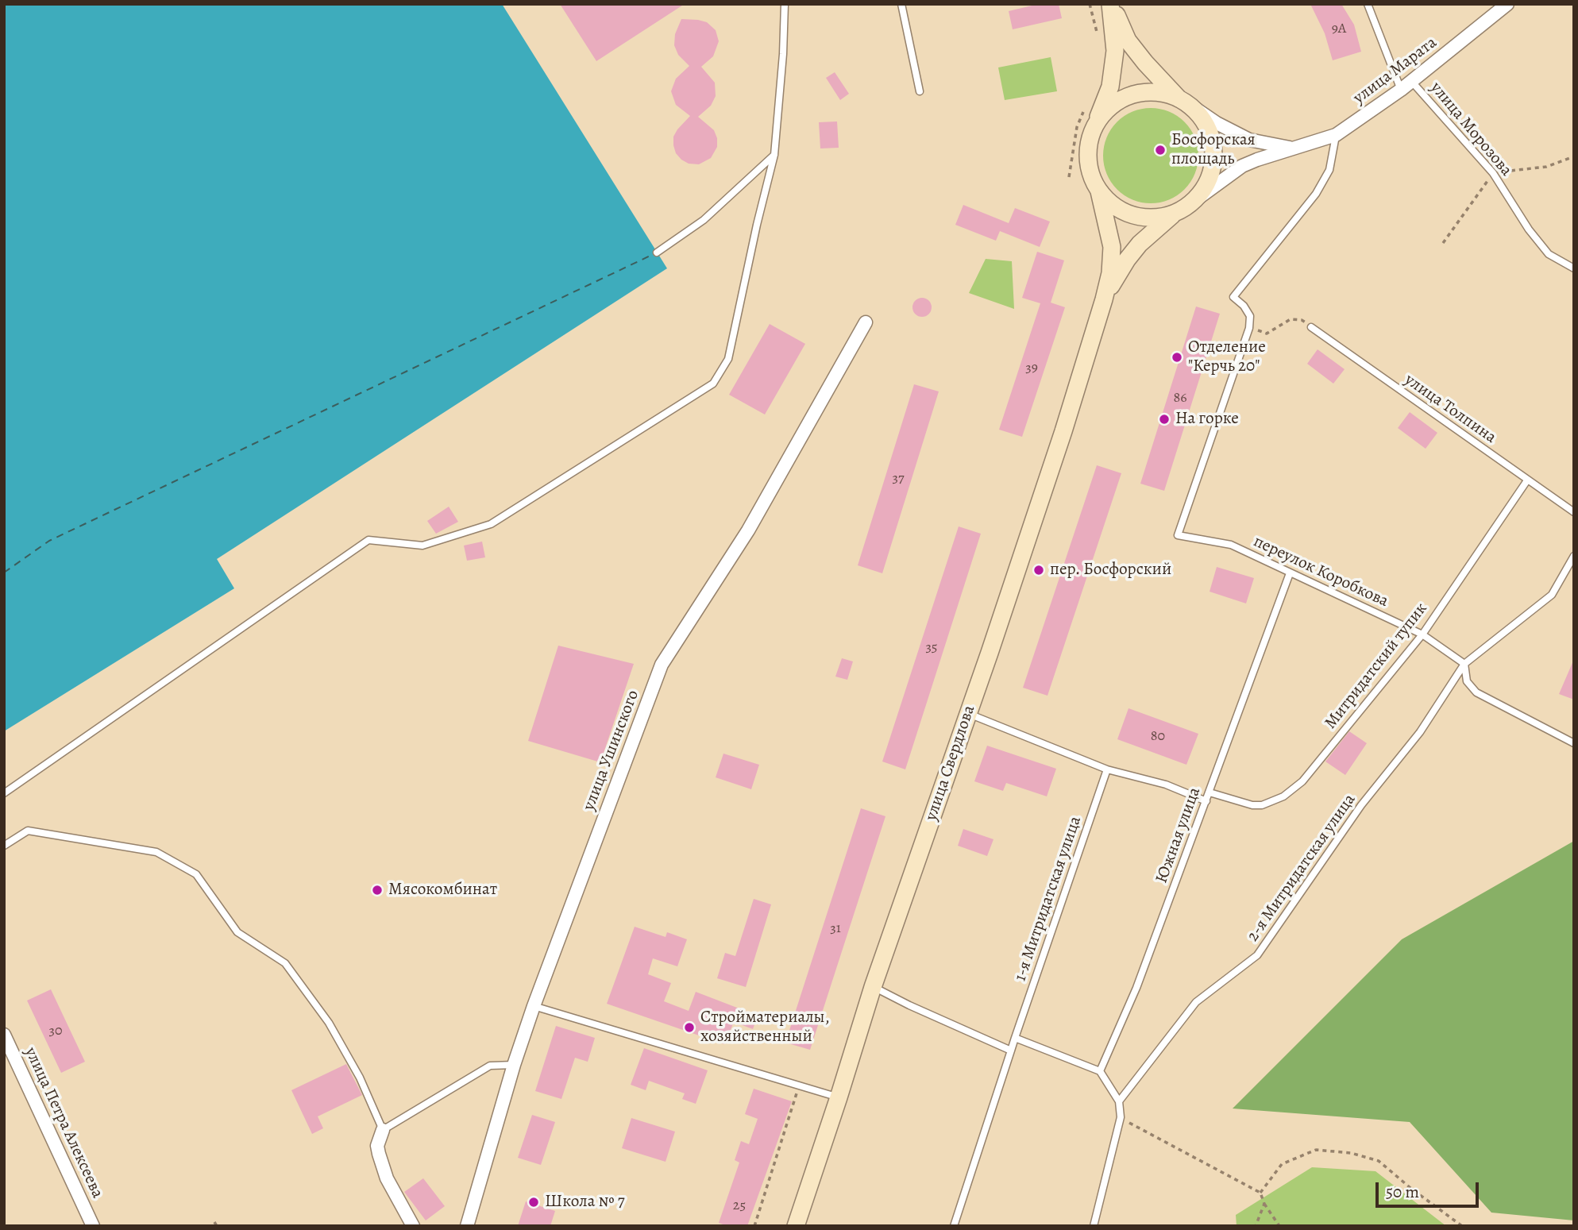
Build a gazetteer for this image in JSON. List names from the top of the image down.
{
  "streets": {
    "main road": ["улица Свердлова"],
    "street": ["улица Марата", "улица Ушинского", "улица Петра Алексеева"],
    "lane": [
      "улица Морозова",
      "улица Толпина",
      "переулок Коробкова",
      "Митридатский тупик",
      "Южная улица",
      "2-я Митридатская улица",
      "1-я Митридатская улица"
    ]
  },
  "crossings": [
    ["улица Марата", "улица Морозова"],
    ["улица Толпина", "Митридатский тупик"],
    ["переулок Коробкова", "Митридатский тупик"],
    ["переулок Коробкова", "Южная улица"],
    ["переулок Коробкова", "2-я Митридатская улица"],
    ["Митридатский тупик", "Южная улица"]
  ],
  "places": [
    "Босфорская площадь",
    "Отделение \"Керчь 20\"",
    "На горке",
    "пер. Босфорский",
    "Мясокомбинат",
    "Стройматериалы, хозяйственный",
    "Школа № 7"
  ],
  "house_numbers": [
    "9А",
    "39",
    "86",
    "37",
    "35",
    "80",
    "31",
    "30",
    "25"
  ],
  "scale_bar": "50 m"
}
